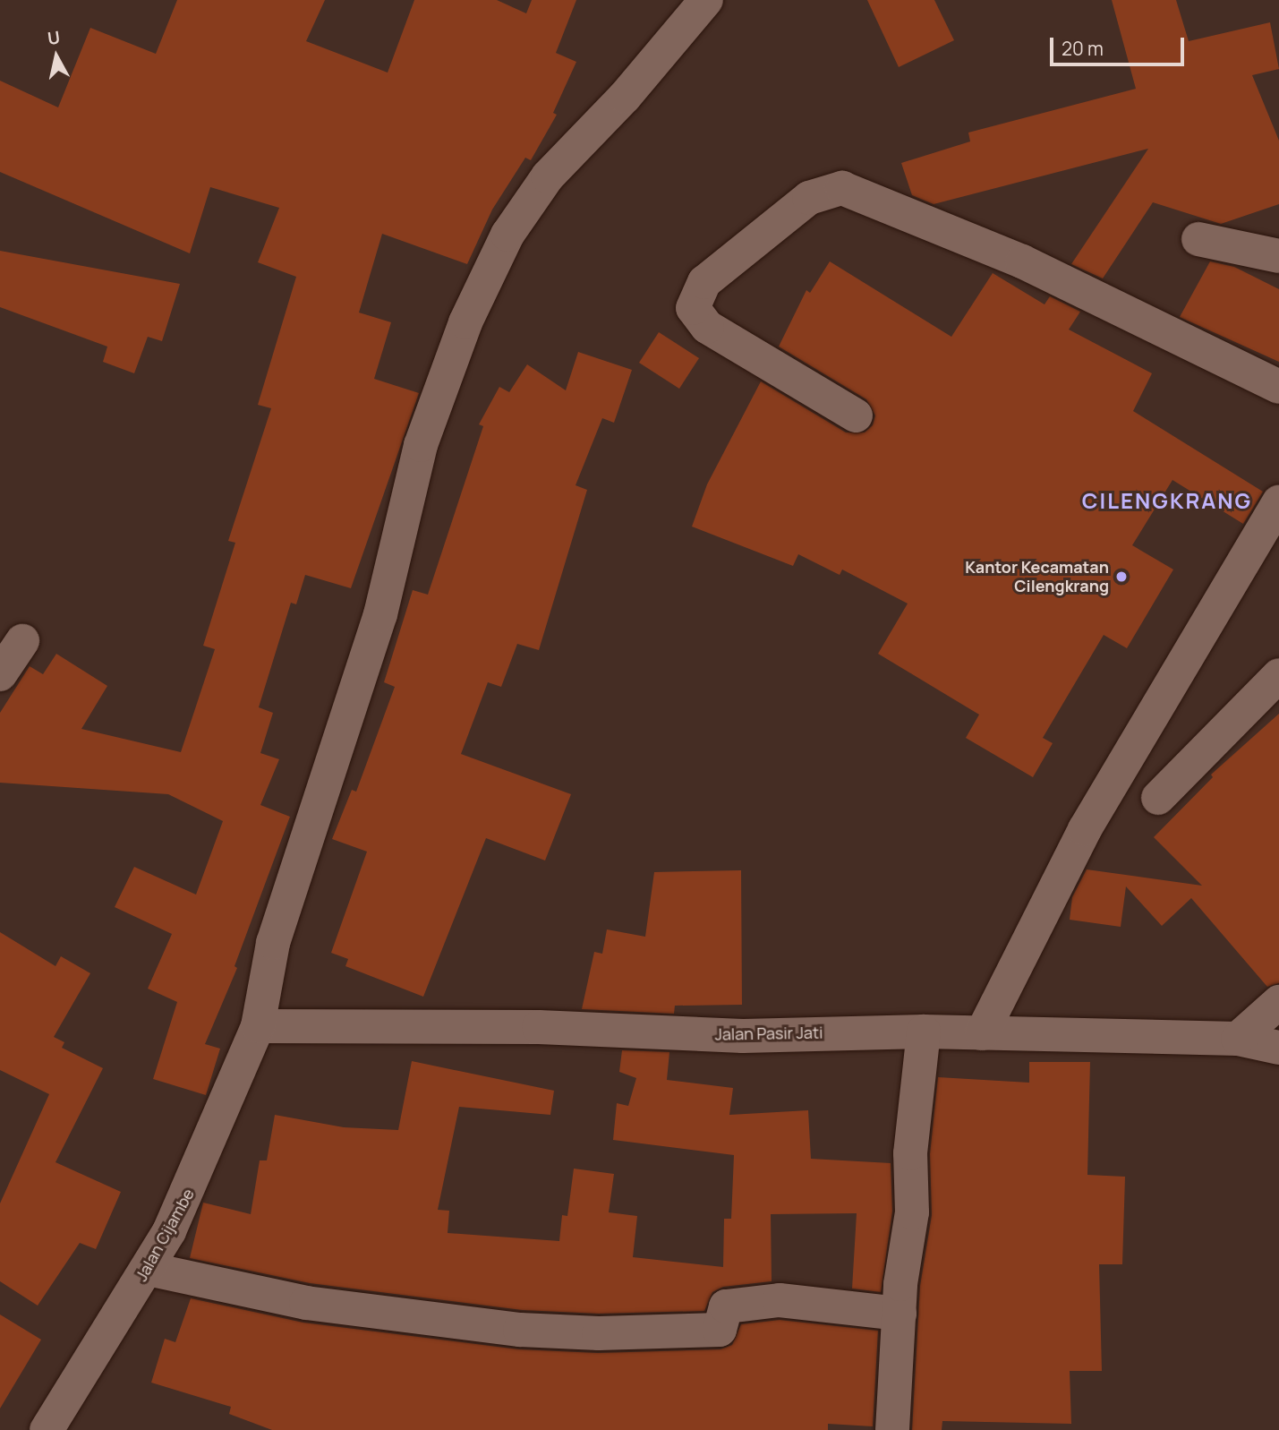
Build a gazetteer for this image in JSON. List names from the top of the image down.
{
  "streets": {
    "street": ["Jalan Pasir Jati", "Jalan Cijambe"]
  },
  "crossings": [
    ["Jalan Pasir Jati", "Jalan Cijambe"]
  ],
  "districts": ["CILENGKRANG"],
  "places": ["Kantor Kecamatan Cilengkrang"],
  "scale_bar": "20 m",
  "north": "top"
}
